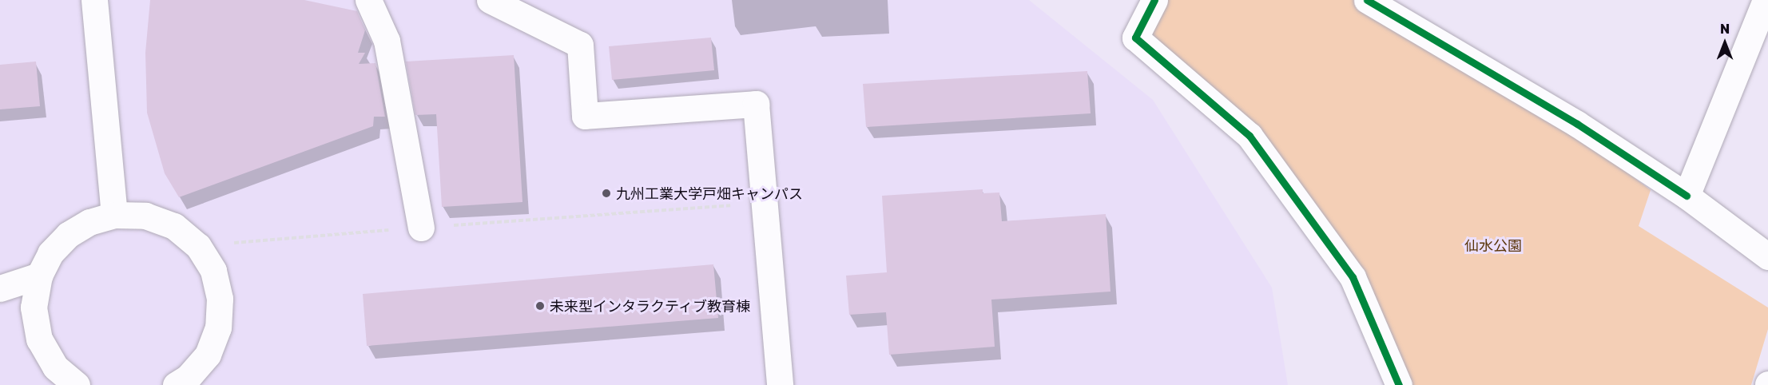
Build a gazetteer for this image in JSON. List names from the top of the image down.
{
  "parks": ["仙水公園"],
  "places": ["九州工業大学戸畑キャンパス", "未来型インタラクティブ教育棟"],
  "north": "top"
}
